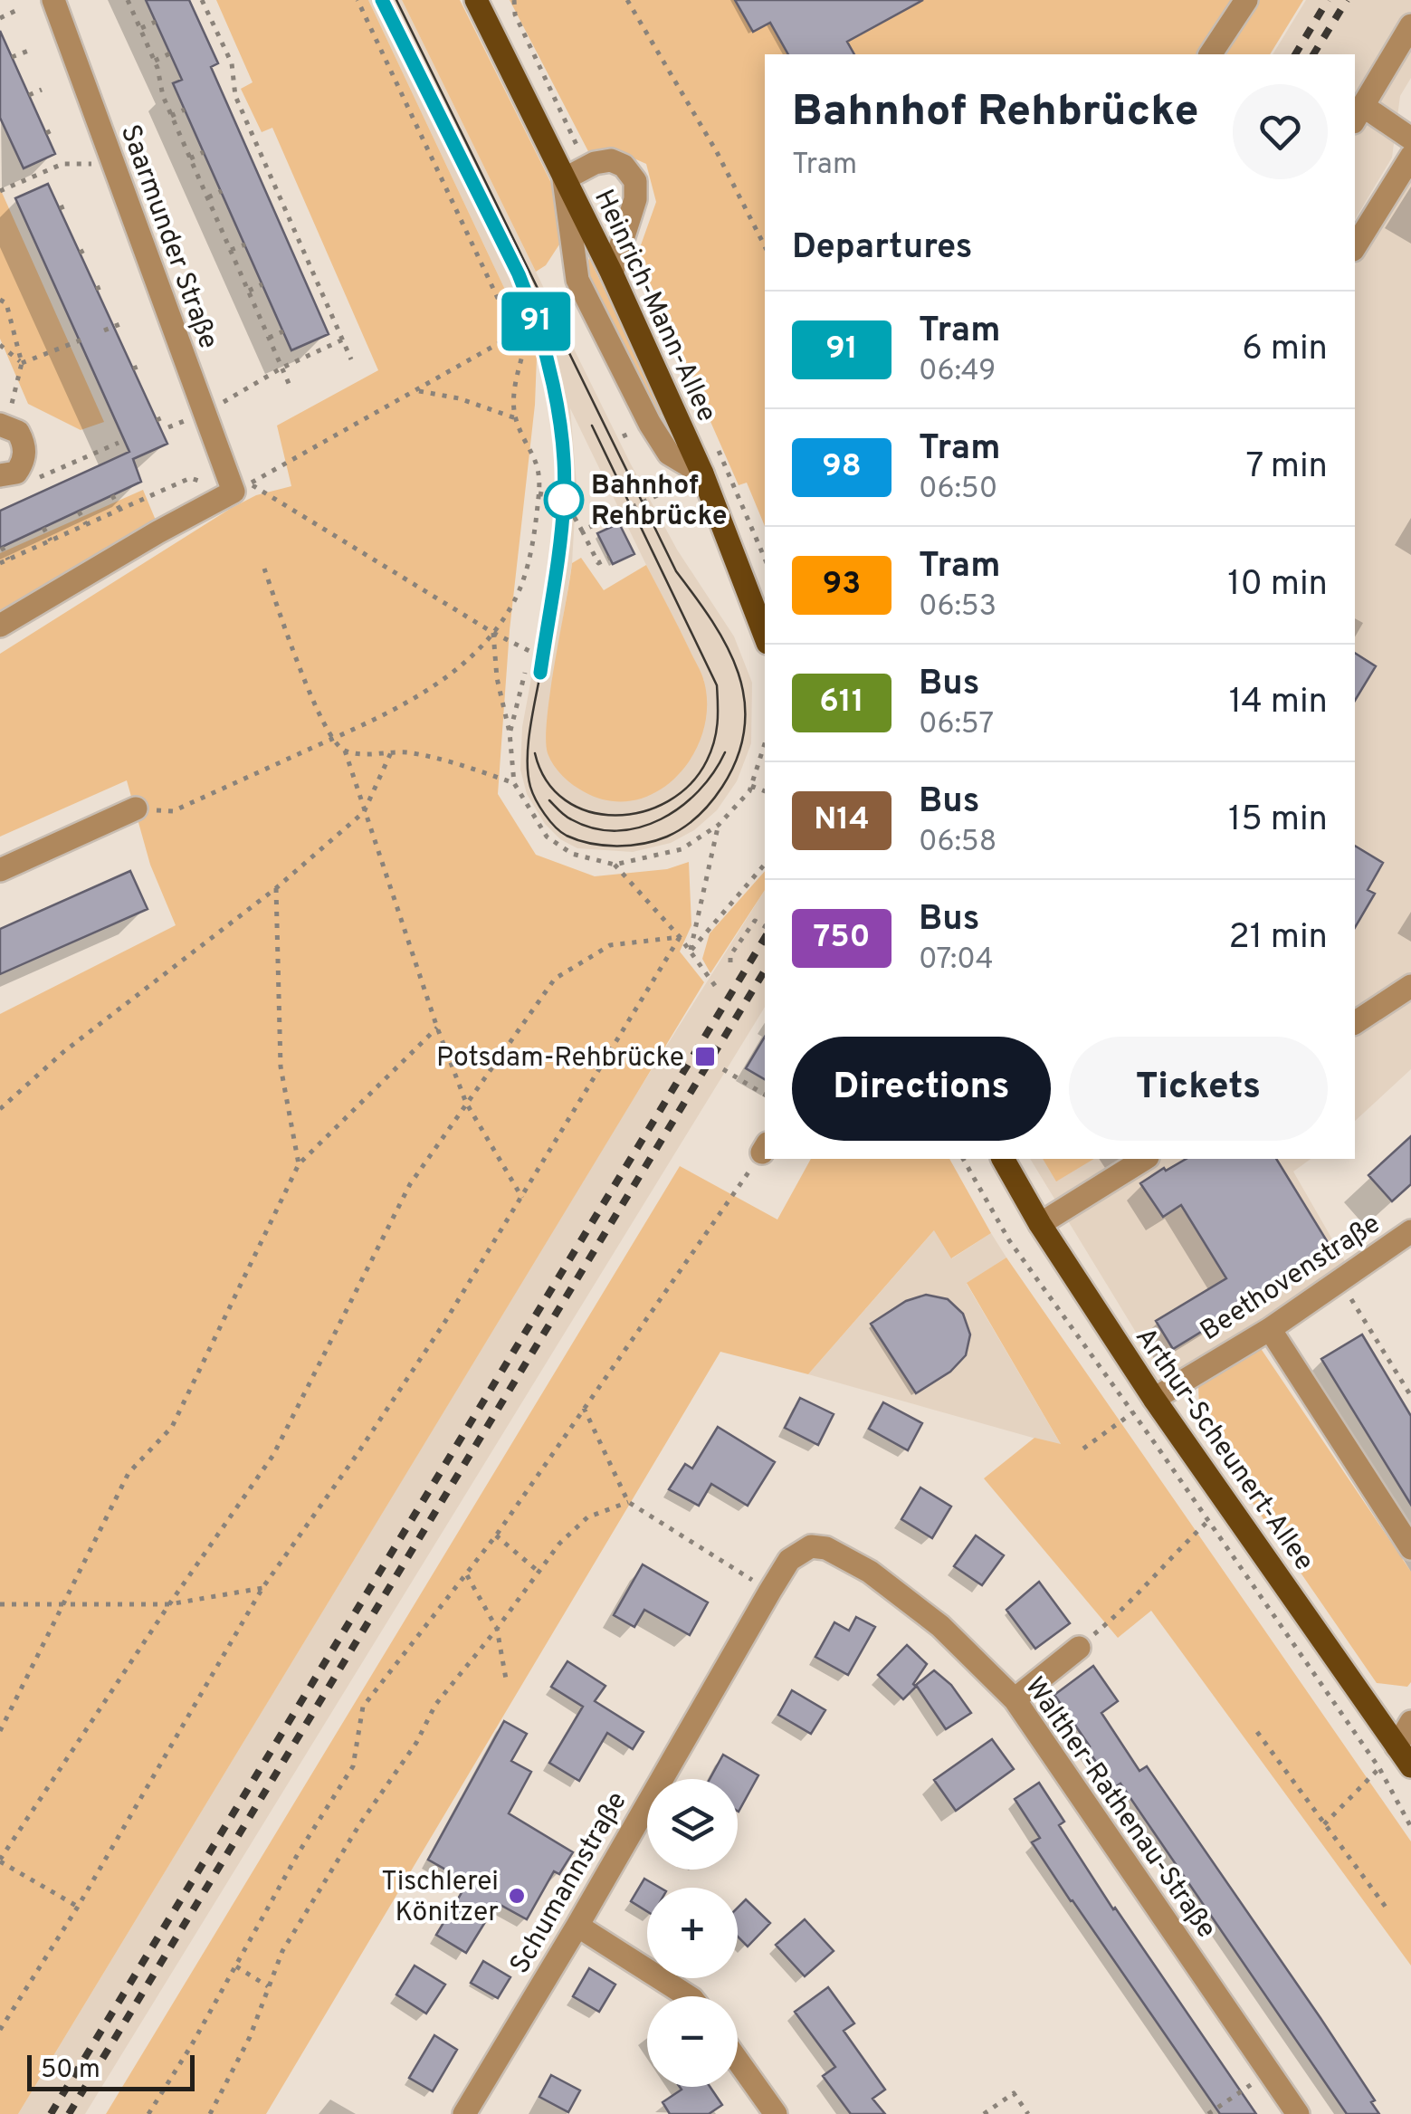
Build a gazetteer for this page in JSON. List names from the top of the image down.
{
  "streets": {
    "main road": ["Heinrich-Mann-Allee", "Arthur-Scheunert-Allee"],
    "street": [
      "Saarmunder Straße",
      "Beethovenstraße",
      "Walther-Rathenau-Straße",
      "Schumannstraße"
    ]
  },
  "crossings": [
    ["Beethovenstraße", "Arthur-Scheunert-Allee"],
    ["Walther-Rathenau-Straße", "Schumannstraße"]
  ],
  "places": {
    "other": ["Bahnhof Rehbrücke", "Tischlerei Könitzer"],
    "transit": ["Potsdam-Rehbrücke"]
  },
  "lines": ["tram line 91"],
  "scale_bar": "50 m",
  "page": {
    "on_map": "91",
    "heading": [
      ["Bahnhof Rehbrücke", "Tram"],
      "Departures"
    ],
    "list": [
      {
        "mark": "91",
        "name": "Tram",
        "note": "06:49",
        "value": "6 min"
      },
      {
        "mark": "98",
        "name": "Tram",
        "note": "06:50",
        "value": "7 min"
      },
      {
        "mark": "93",
        "name": "Tram",
        "note": "06:53",
        "value": "10 min"
      },
      {
        "mark": "611",
        "name": "Bus",
        "note": "06:57",
        "value": "14 min"
      },
      {
        "mark": "N14",
        "name": "Bus",
        "note": "06:58",
        "value": "15 min"
      },
      {
        "mark": "750",
        "name": "Bus",
        "note": "07:04",
        "value": "21 min"
      }
    ],
    "buttons": ["Directions", "Tickets"],
    "map_buttons": ["+", "−"],
    "scale": "50 m"
  }
}
